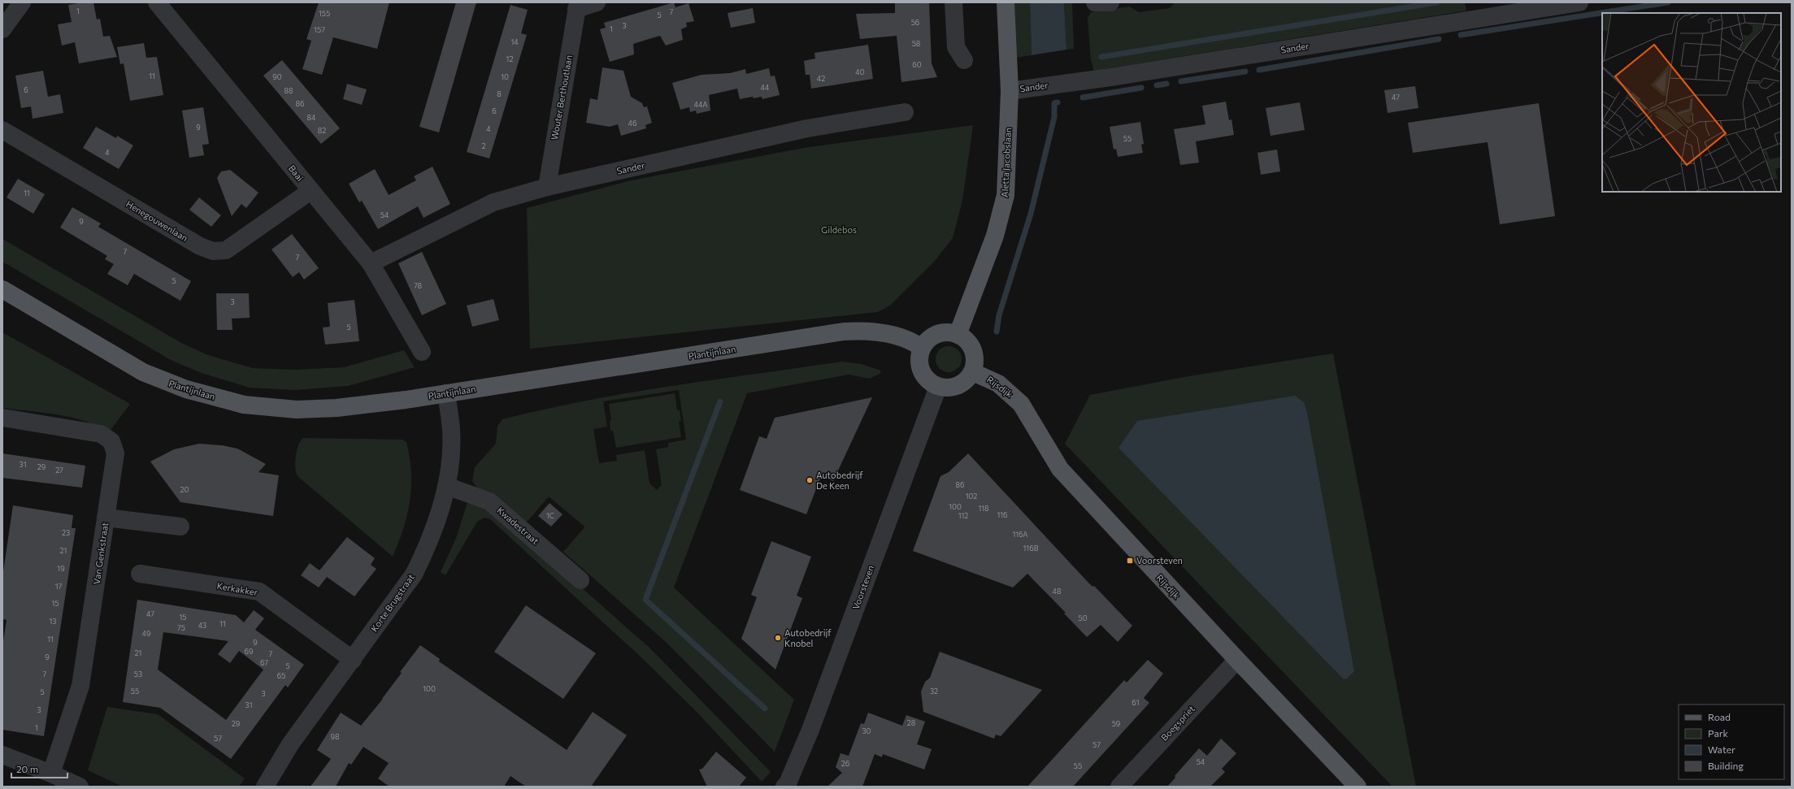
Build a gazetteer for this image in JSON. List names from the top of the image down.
{
  "streets": {
    "main road": ["Aletta Jacobslaan", "Plantijnlaan", "Rijsdijk"],
    "street": [
      "Sander",
      "Wouter Berthoutlaan",
      "Baai",
      "Henegouwenlaan",
      "Kwadestraat",
      "Van Genkstraat",
      "Voorsteven",
      "Kerkakker",
      "Korte Brugstraat",
      "Boegspriet"
    ]
  },
  "crossings": [
    ["Sander", "Wouter Berthoutlaan"],
    ["Sander", "Aletta Jacobslaan"],
    ["Sander", "Baai"],
    ["Aletta Jacobslaan", "Plantijnlaan"],
    ["Aletta Jacobslaan", "Rijsdijk"],
    ["Aletta Jacobslaan", "Voorsteven"],
    ["Baai", "Henegouwenlaan"],
    ["Plantijnlaan", "Rijsdijk"],
    ["Plantijnlaan", "Voorsteven"],
    ["Plantijnlaan", "Korte Brugstraat"],
    ["Rijsdijk", "Voorsteven"],
    ["Rijsdijk", "Boegspriet"],
    ["Kwadestraat", "Korte Brugstraat"],
    ["Kerkakker", "Korte Brugstraat"]
  ],
  "parks": ["Gildebos"],
  "places": {
    "other": ["Autobedrijf De Keen", "Autobedrijf Knobel"],
    "transit": ["Voorsteven"]
  },
  "house_numbers": [
    "1",
    "7",
    "155",
    "5",
    "56",
    "3",
    "1",
    "157",
    "14",
    "58",
    "12",
    "60",
    "40",
    "11",
    "90",
    "10",
    "42",
    "44",
    "6",
    "88",
    "8",
    "47",
    "86",
    "44A",
    "6",
    "84",
    "46",
    "9",
    "4",
    "82",
    "55",
    "2",
    "4",
    "11",
    "54",
    "9",
    "7",
    "7",
    "5",
    "78",
    "3",
    "5",
    "31",
    "29",
    "27",
    "86",
    "20",
    "102",
    "100",
    "118",
    "116",
    "1C",
    "112",
    "23",
    "116A",
    "116B",
    "21",
    "19",
    "17",
    "48",
    "15",
    "47",
    "15",
    "50",
    "13",
    "11",
    "43",
    "75",
    "49",
    "11",
    "9",
    "69",
    "21",
    "7",
    "9",
    "67",
    "5",
    "7",
    "53",
    "65",
    "100",
    "55",
    "32",
    "5",
    "3",
    "61",
    "31",
    "3",
    "28",
    "29",
    "59",
    "1",
    "30",
    "98",
    "57",
    "57",
    "54",
    "26",
    "55"
  ],
  "legend": [
    "Road",
    "Park",
    "Water",
    "Building"
  ],
  "scale_bar": "20 m"
}
